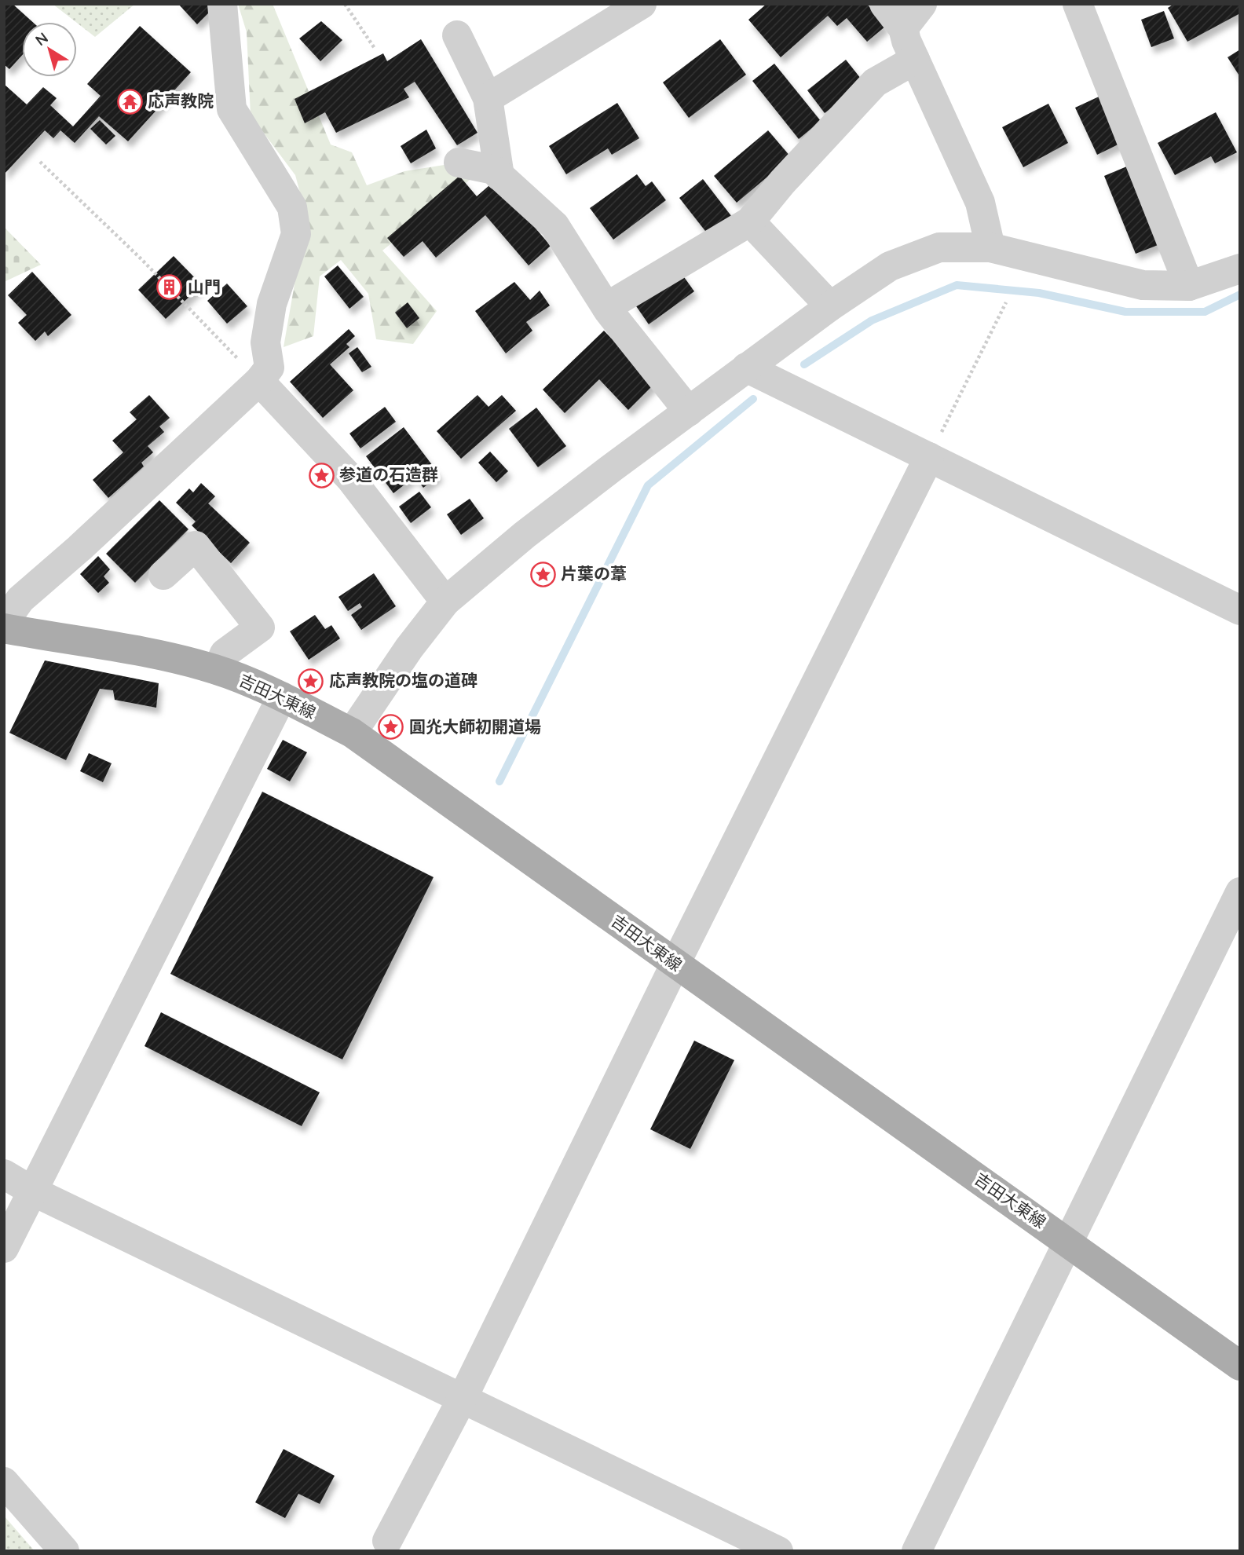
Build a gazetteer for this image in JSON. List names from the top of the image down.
{
  "streets": {
    "main road": ["吉田大東線"]
  },
  "places": {
    "temple": ["応声教院"],
    "building": ["山門"],
    "place": [
      "参道の石造群",
      "片葉の葦",
      "応声教院の塩の道碑",
      "圓灮大師初開道場"
    ]
  },
  "north": "top left"
}
